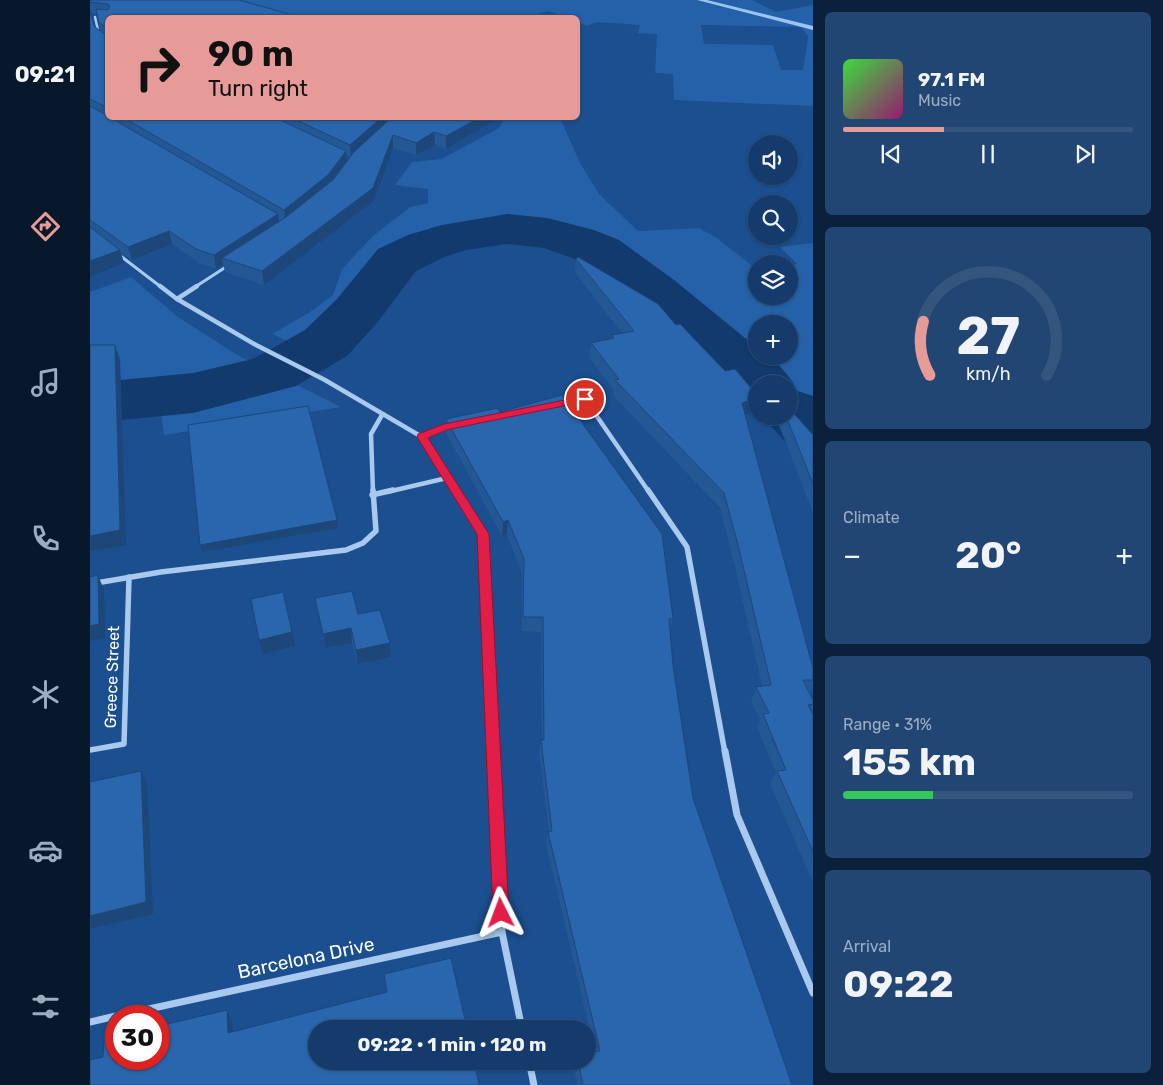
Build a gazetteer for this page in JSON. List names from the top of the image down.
{
  "streets": {
    "street": ["Greece Street", "Barcelona Drive"]
  },
  "page": {
    "tabs": "09:21",
    "turn": ["90 m", "Turn right"],
    "song": ["97.1 FM", "Music"],
    "map_buttons": ["+", "−"],
    "tile": [
      "Climate",
      ["Range · 31%", "155 km"],
      ["Arrival", "09:22"]
    ],
    "heat": ["−", "20°", "+"],
    "limit": "30",
    "trip": "09:22 · 1 min · 120 m",
    "gauge": ["27", "km/h"]
  }
}
